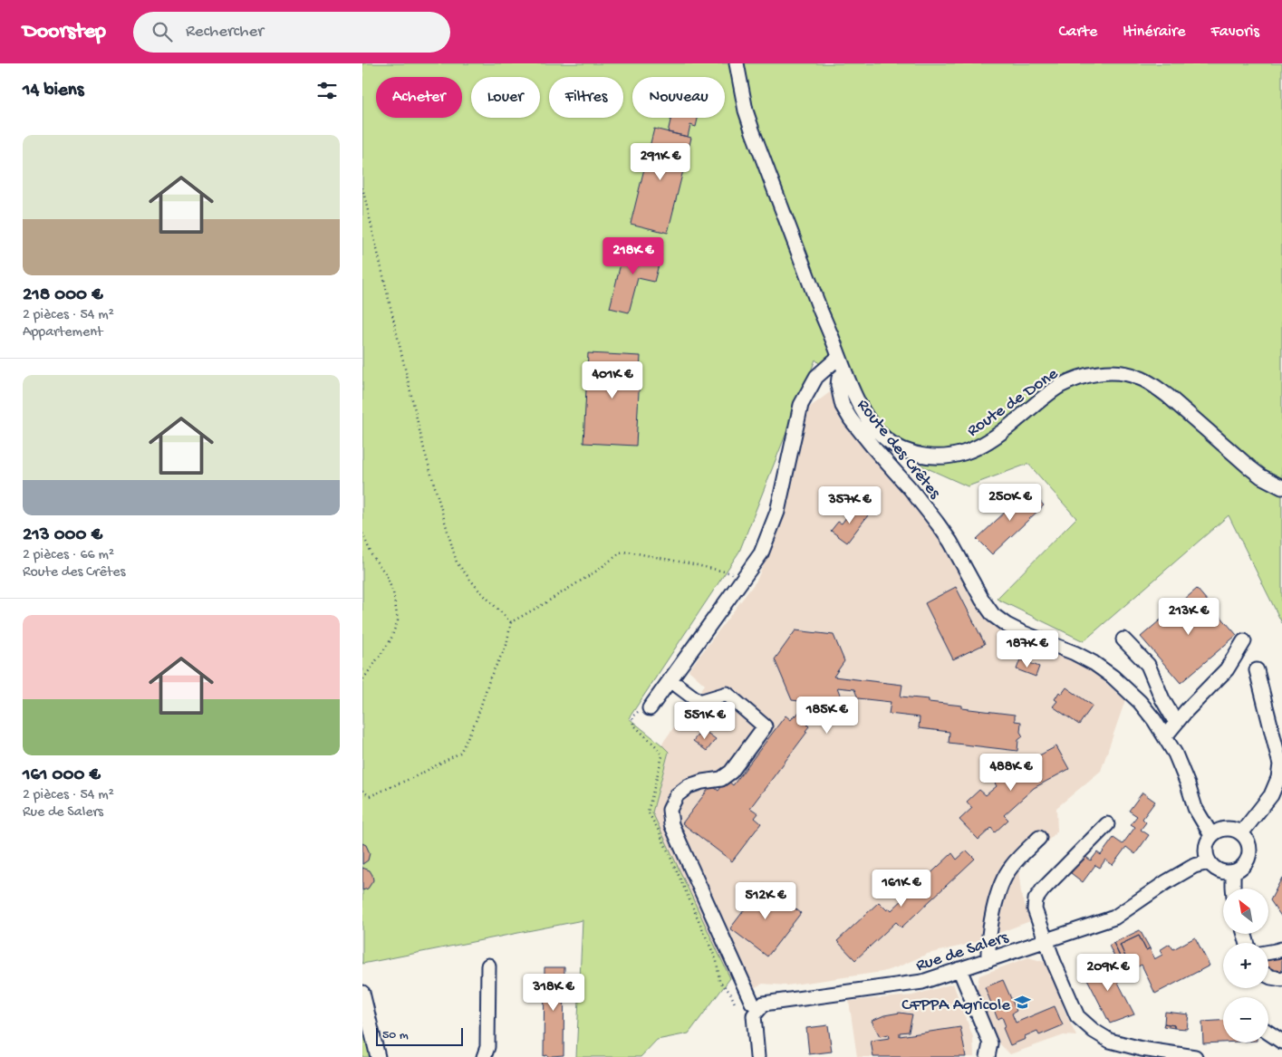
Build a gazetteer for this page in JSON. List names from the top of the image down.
{
  "streets": {
    "street": ["Route de Done", "Route des Crêtes", "Rue de Salers"]
  },
  "crossings": [
    ["Route de Done", "Route des Crêtes"],
    ["Route des Crêtes", "Rue de Salers"]
  ],
  "places": {
    "school or university": ["CFPPA Agricole"]
  },
  "scale_bar": "50 m",
  "north": "top left",
  "page": {
    "header": "Doorstep",
    "search": "Rechercher",
    "nav": ["Carte", "Itinéraire", "Favoris"],
    "heading": "14 biens",
    "chip": [
      "Acheter",
      "Louer",
      "Filtres",
      "Nouveau"
    ],
    "list": [
      {
        "name": "218 000 €",
        "note": "2 pièces · 54 m² · Appartement"
      },
      {
        "name": "213 000 €",
        "note": "2 pièces · 66 m² · Route des Crêtes"
      },
      {
        "name": "161 000 €",
        "note": "2 pièces · 54 m² · Rue de Salers"
      }
    ],
    "price": [
      "291K €",
      "218K €",
      "401K €",
      "250K €",
      "357K €",
      "213K €",
      "187K €",
      "185K €",
      "551K €",
      "488K €",
      "161K €",
      "512K €",
      "209K €",
      "318K €"
    ],
    "map_buttons": ["+", "−"],
    "scale": "50 m"
  }
}
